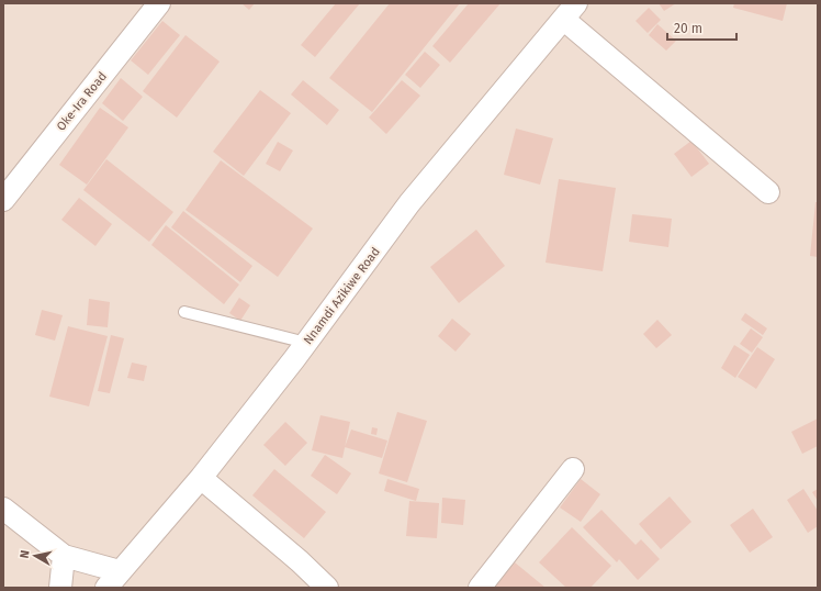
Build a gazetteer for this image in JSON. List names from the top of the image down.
{
  "streets": {
    "street": ["Oke-Ira Road", "Nnamdi Azikiwe Road"]
  },
  "scale_bar": "20 m",
  "north": "left"
}
